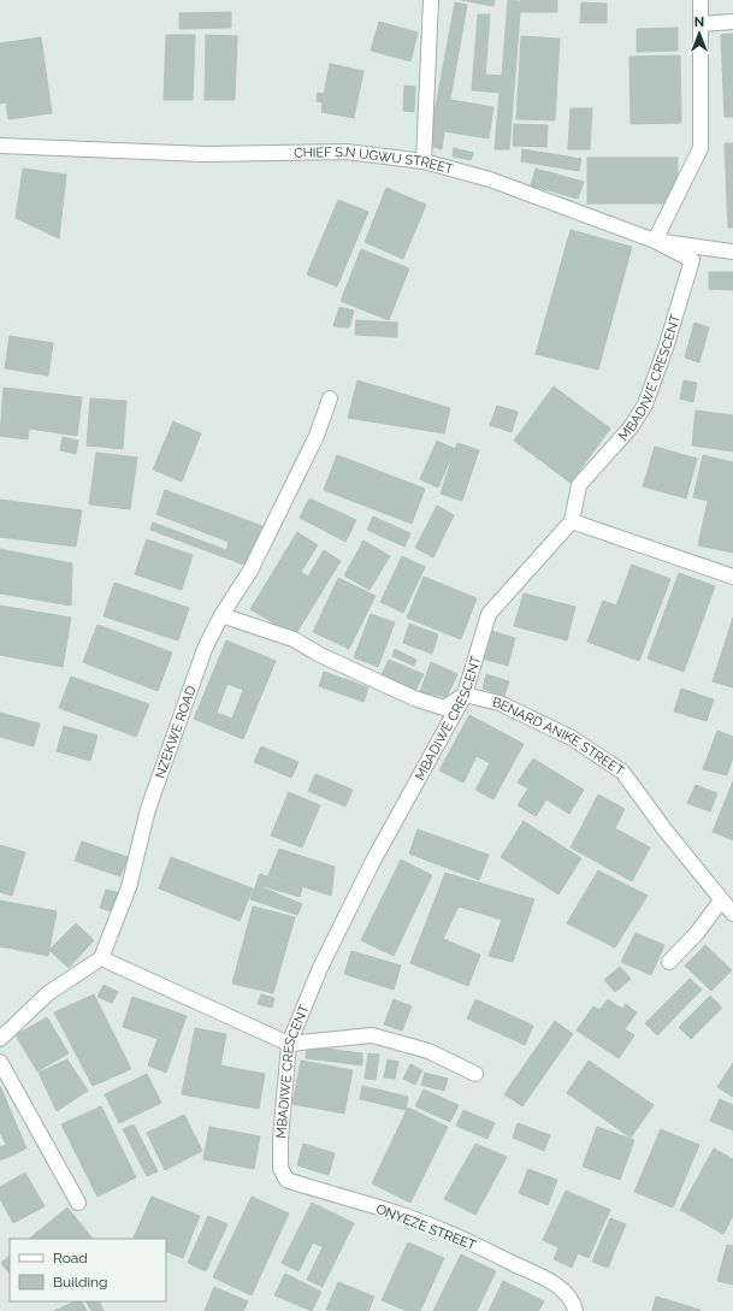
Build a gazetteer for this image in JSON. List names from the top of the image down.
{
  "streets": {
    "street": [
      "CHIEF S.N UGWU STREET",
      "MBADIWE CRESCENT",
      "NZEKWE ROAD",
      "BENARD ANIKE STREET",
      "ONYEZE STREET"
    ]
  },
  "crossings": [
    ["CHIEF S.N UGWU STREET", "MBADIWE CRESCENT"],
    ["MBADIWE CRESCENT", "BENARD ANIKE STREET"],
    ["MBADIWE CRESCENT", "ONYEZE STREET"]
  ],
  "legend": ["Road", "Building"],
  "north": "top"
}
